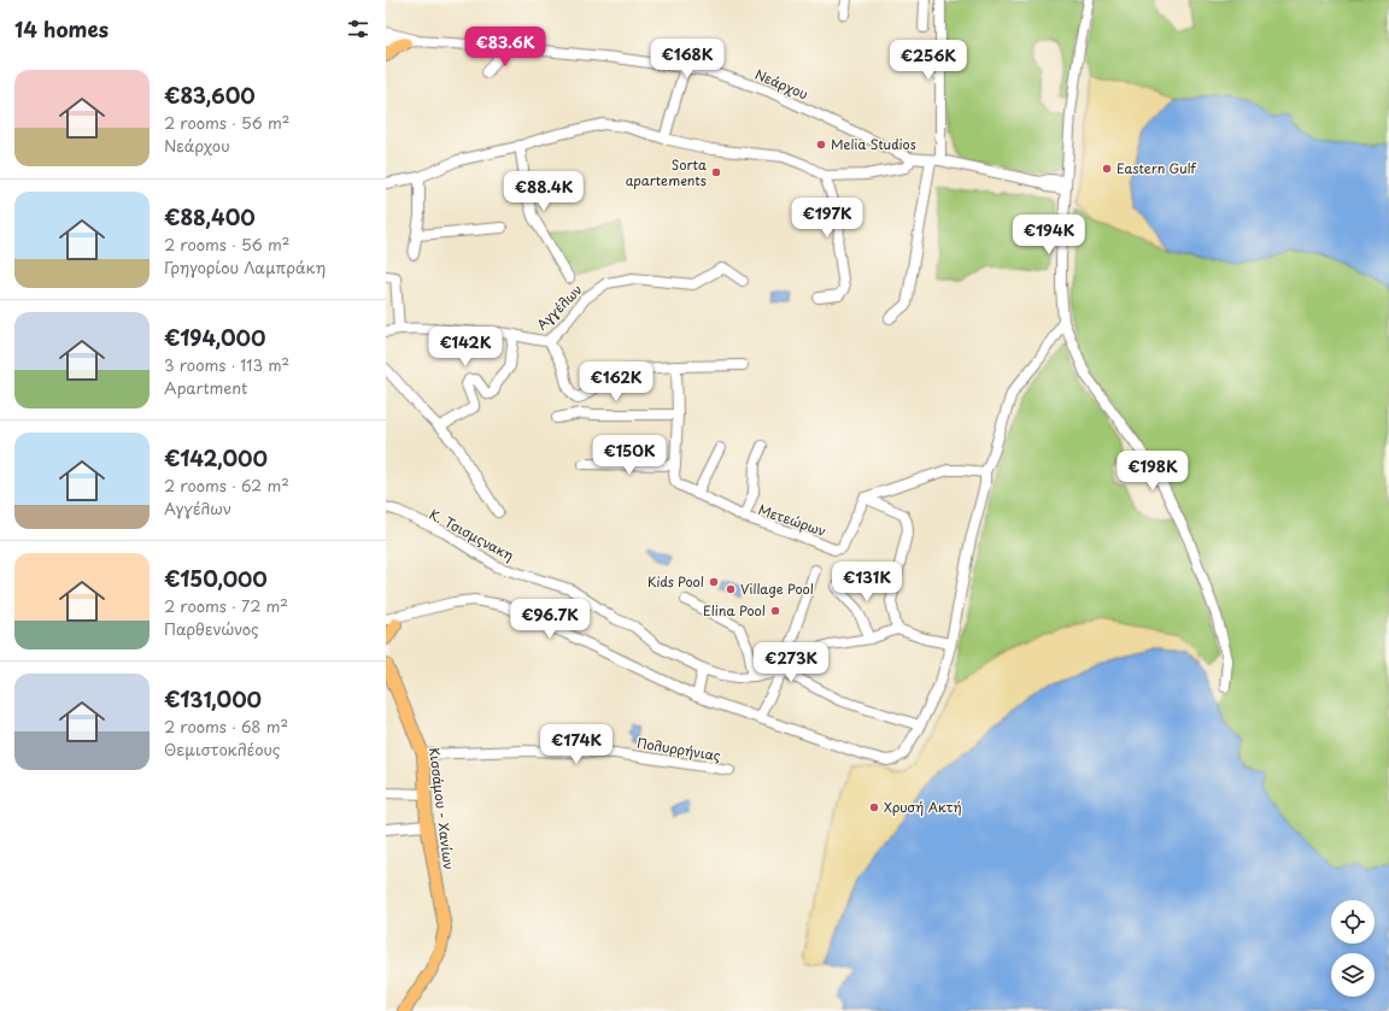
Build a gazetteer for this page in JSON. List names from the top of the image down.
{
  "streets": {
    "main road": ["Κισσάμου - Χανίων"],
    "street": [
      "Νεάρχου",
      "Αγγέλων",
      "Μετεώρων",
      "Κ. Τσισμςνακη",
      "Πολυρρήνιας"
    ]
  },
  "crossings": [
    ["Πολυρρήνιας", "Κισσάμου - Χανίων"]
  ],
  "places": [
    "Melia Studios",
    "Eastern Gulf",
    "Sorta apartements",
    "Kids Pool",
    "Village Pool",
    "Elina Pool",
    "Χρυσή Ακτή"
  ],
  "page": {
    "heading": "14 homes",
    "price": [
      "€83.6K",
      "€168K",
      "€256K",
      "€88.4K",
      "€197K",
      "€194K",
      "€142K",
      "€162K",
      "€150K",
      "€198K",
      "€131K",
      "€96.7K",
      "€273K",
      "€174K"
    ],
    "list": [
      {
        "name": "€83,600",
        "note": "2 rooms · 56 m² · Νεάρχου"
      },
      {
        "name": "€88,400",
        "note": "2 rooms · 56 m² · Γρηγορίου Λαμπράκη"
      },
      {
        "name": "€194,000",
        "note": "3 rooms · 113 m² · Apartment"
      },
      {
        "name": "€142,000",
        "note": "2 rooms · 62 m² · Αγγέλων"
      },
      {
        "name": "€150,000",
        "note": "2 rooms · 72 m² · Παρθενώνος"
      },
      {
        "name": "€131,000",
        "note": "2 rooms · 68 m² · Θεμιστοκλέους"
      }
    ]
  }
}
